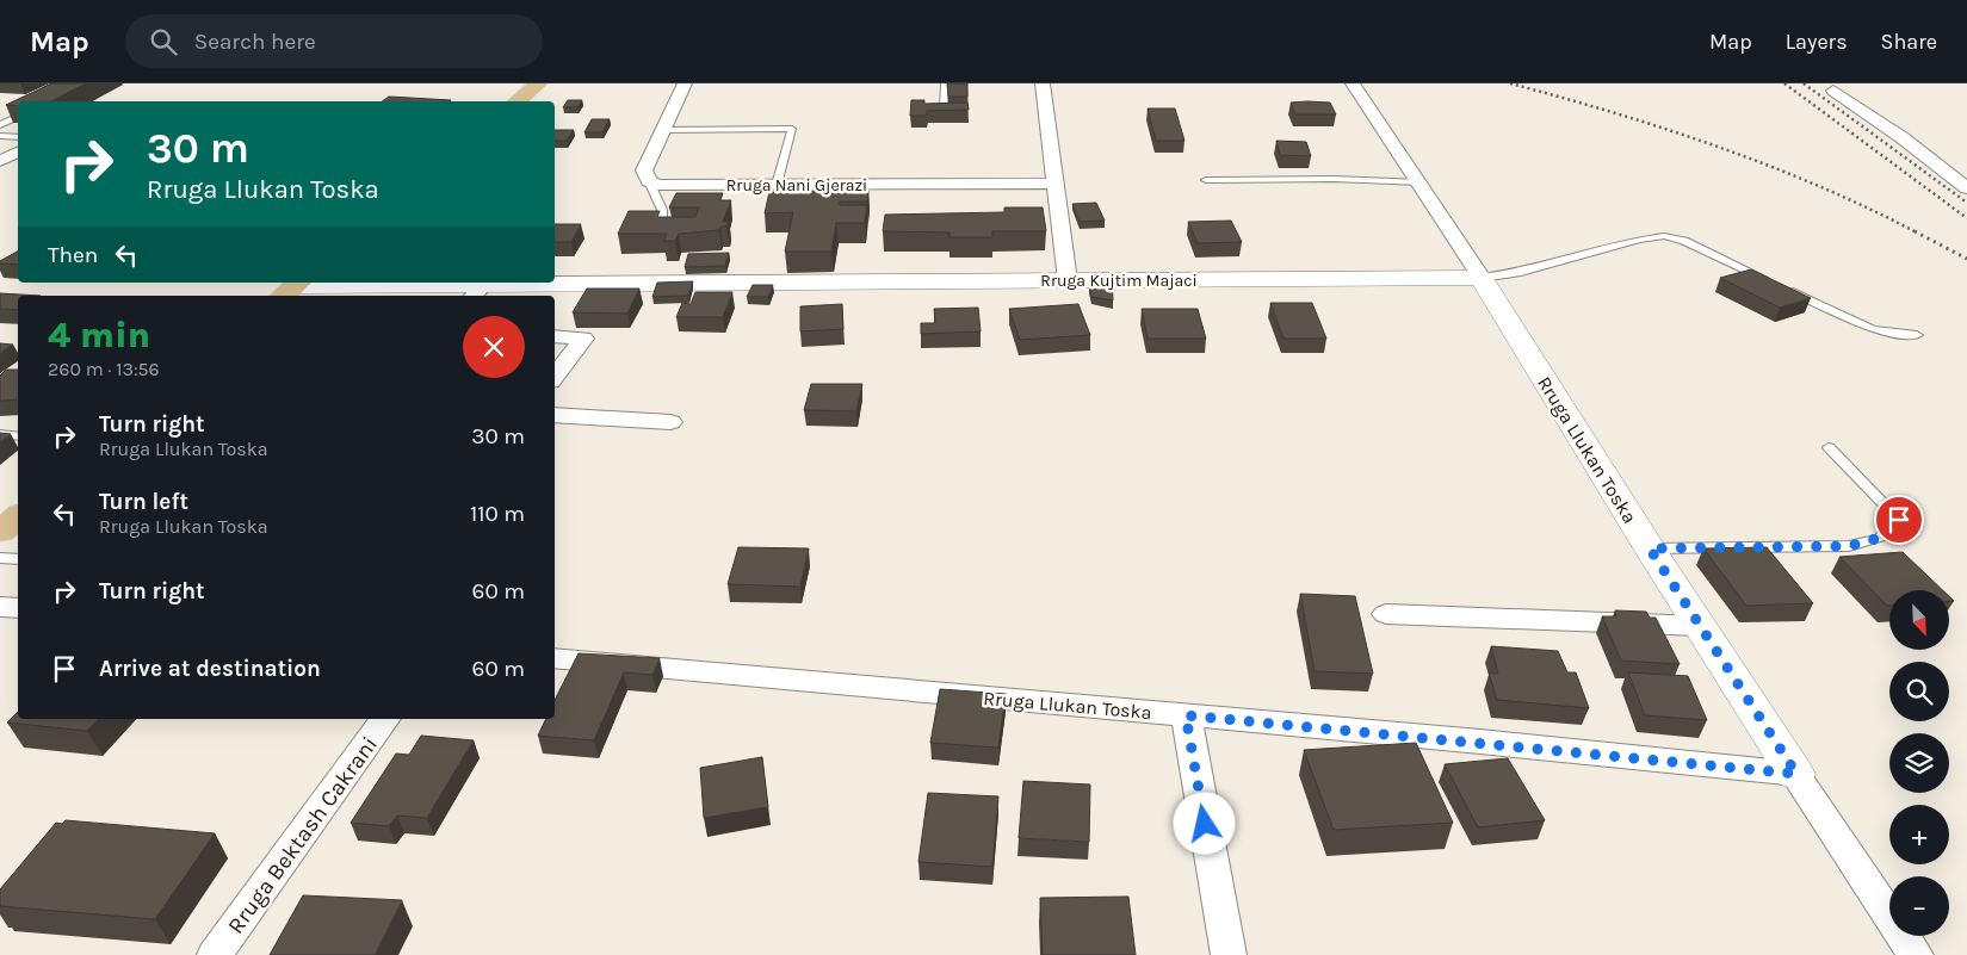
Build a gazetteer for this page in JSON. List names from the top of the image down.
{
  "streets": {
    "street": [
      "Rruga Nani Gjerazi",
      "Rruga Kujtim Majaci",
      "Rruga Llukan Toska",
      "Rruga Bektash Cakrani"
    ]
  },
  "crossings": [
    ["Rruga Kujtim Majaci", "Rruga Llukan Toska"]
  ],
  "north": "bottom right",
  "page": {
    "header": "Map",
    "search": "Search here",
    "nav": ["Map", "Layers", "Share"],
    "turn": ["30 m", "Rruga Llukan Toska"],
    "then": "Then",
    "heading": ["4 min", "260 m · 13:56"],
    "list": [
      {
        "name": "Turn right",
        "note": "Rruga Llukan Toska",
        "value": "30 m"
      },
      {
        "name": "Turn left",
        "note": "Rruga Llukan Toska",
        "value": "110 m"
      },
      {
        "name": "Turn right",
        "value": "60 m"
      },
      {
        "name": "Arrive at destination",
        "value": "60 m"
      }
    ],
    "map_buttons": ["+", "−"]
  }
}
